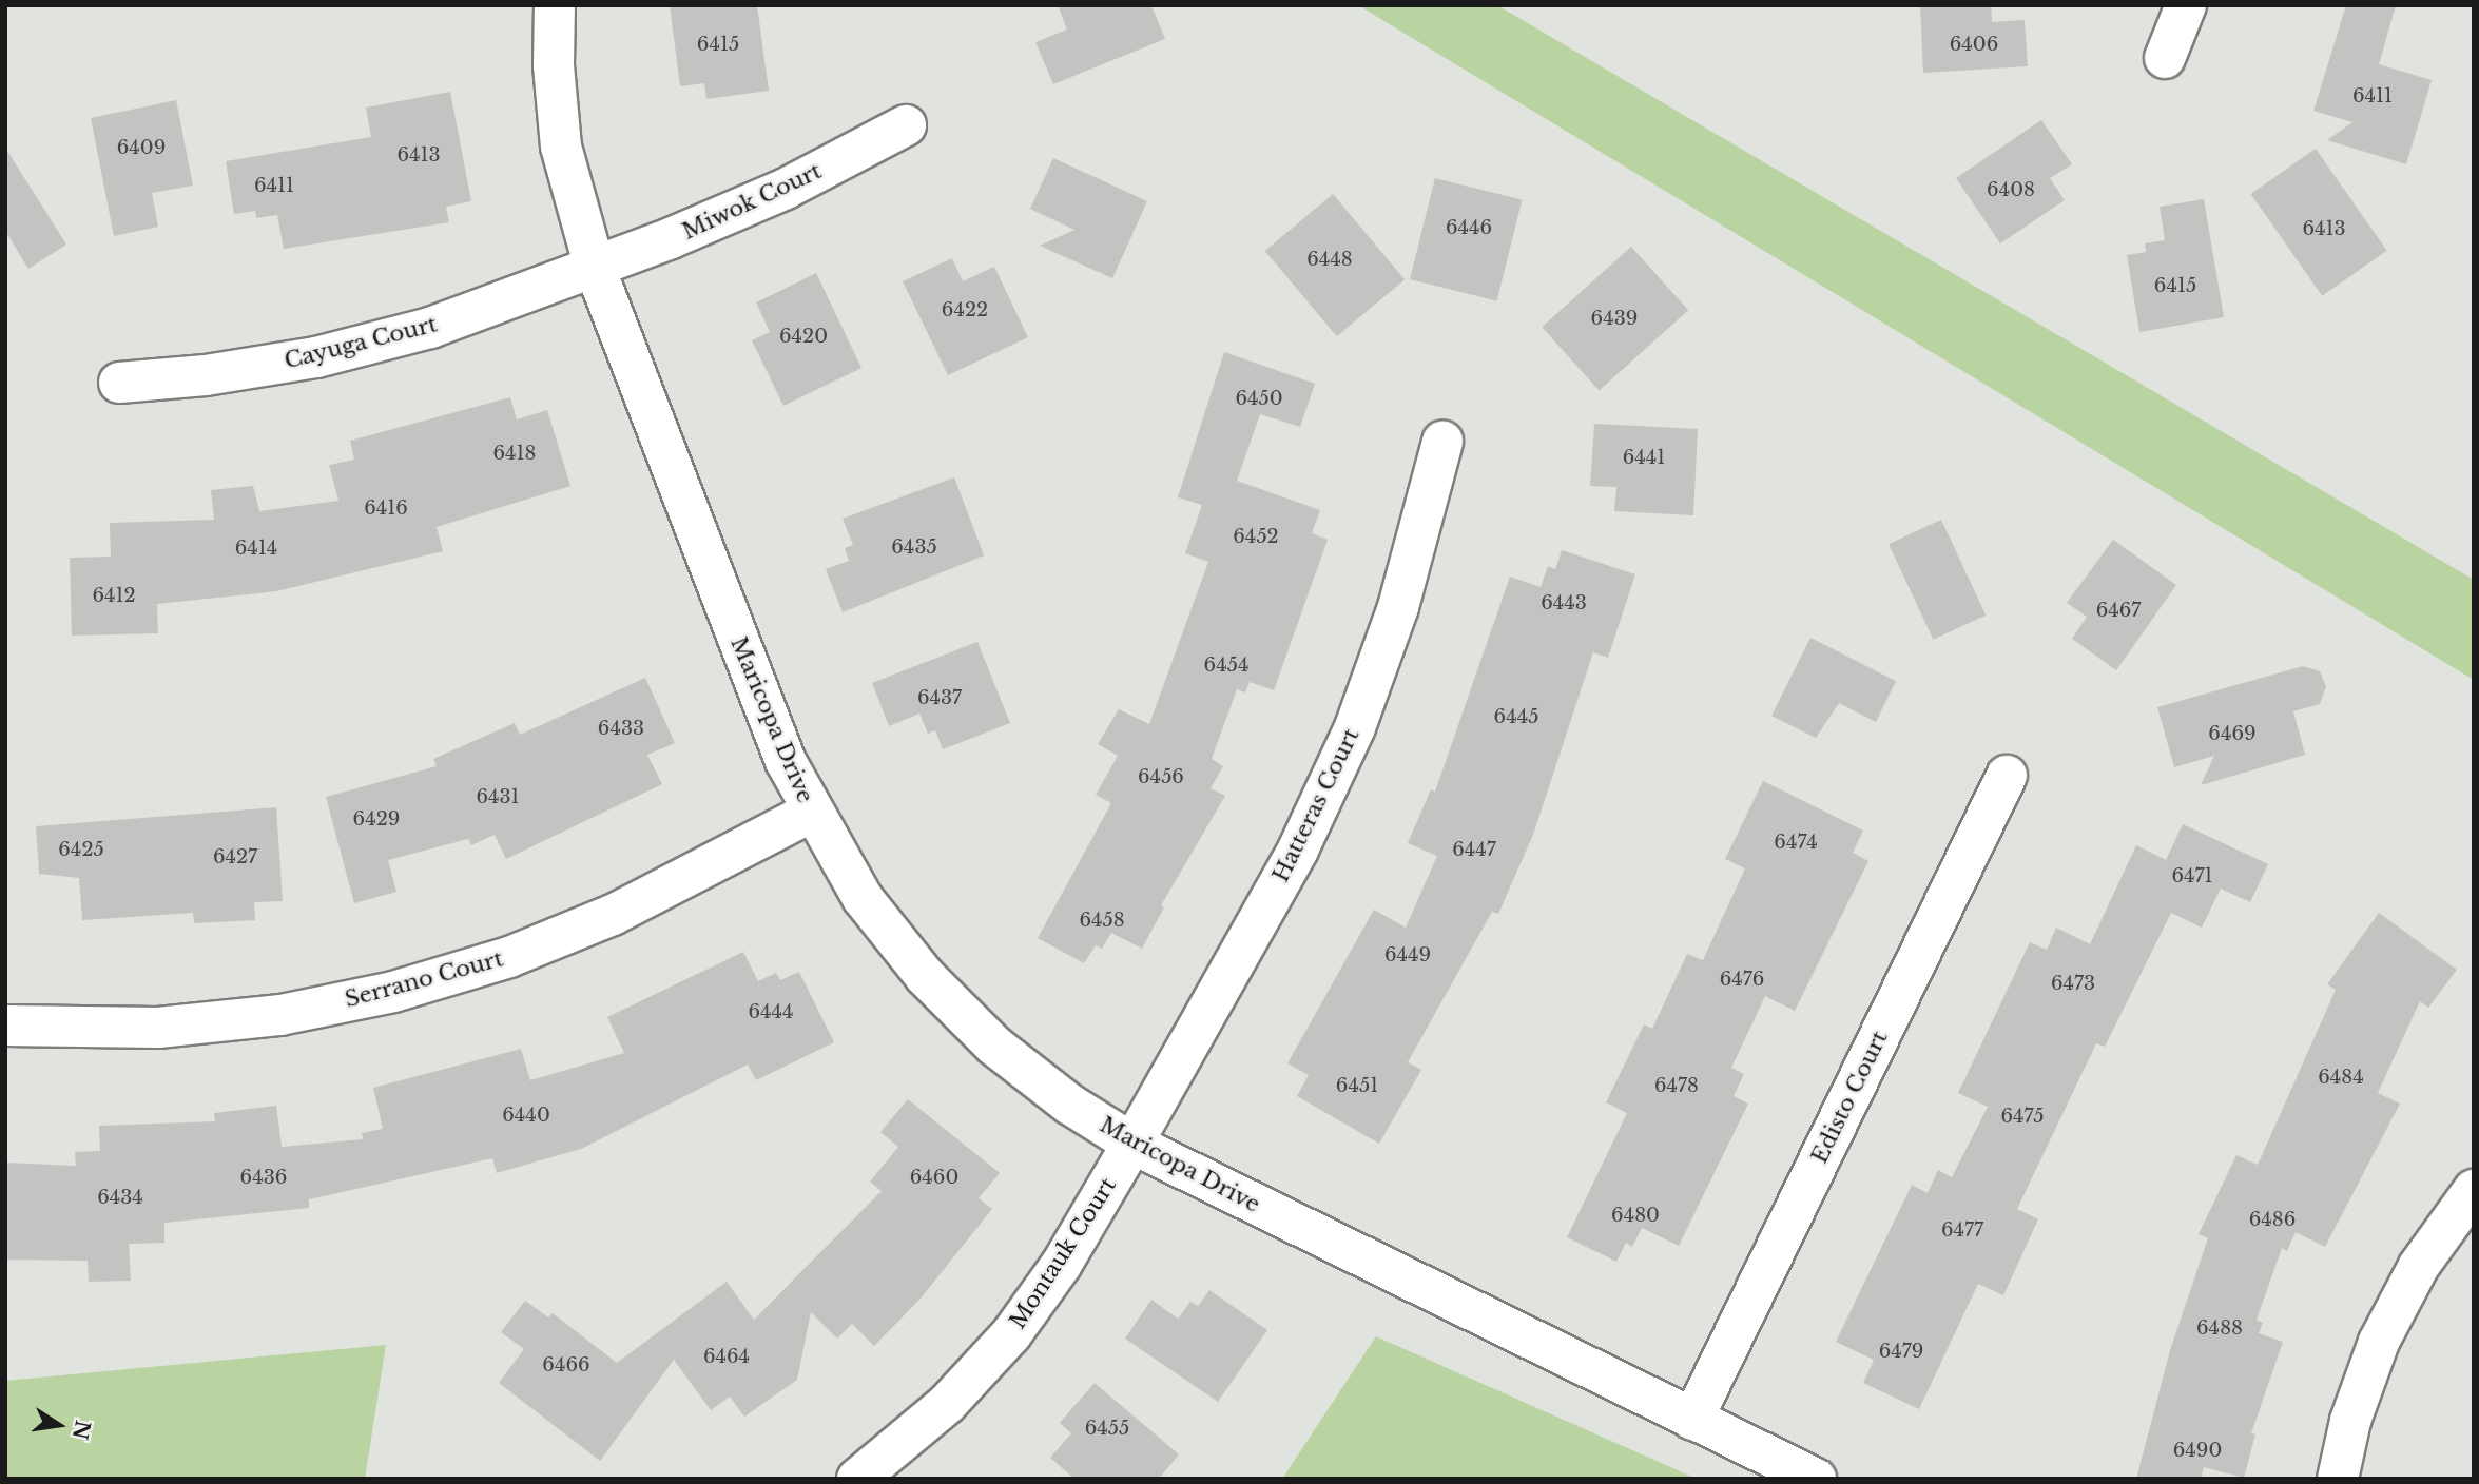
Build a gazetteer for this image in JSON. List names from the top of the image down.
{
  "streets": {
    "street": [
      "Miwok Court",
      "Cayuga Court",
      "Maricopa Drive",
      "Hatteras Court",
      "Serrano Court",
      "Edisto Court",
      "Montauk Court"
    ]
  },
  "crossings": [
    ["Miwok Court", "Cayuga Court"],
    ["Miwok Court", "Maricopa Drive"],
    ["Cayuga Court", "Maricopa Drive"],
    ["Maricopa Drive", "Hatteras Court"],
    ["Maricopa Drive", "Serrano Court"],
    ["Maricopa Drive", "Edisto Court"],
    ["Maricopa Drive", "Montauk Court"],
    ["Hatteras Court", "Montauk Court"]
  ],
  "house_numbers": [
    "6415",
    "6406",
    "6411",
    "6409",
    "6413",
    "6411",
    "6408",
    "6446",
    "6413",
    "6448",
    "6415",
    "6422",
    "6439",
    "6420",
    "6450",
    "6418",
    "6441",
    "6416",
    "6452",
    "6435",
    "6414",
    "6412",
    "6443",
    "6467",
    "6454",
    "6437",
    "6445",
    "6433",
    "6469",
    "6456",
    "6431",
    "6429",
    "6474",
    "6425",
    "6447",
    "6427",
    "6471",
    "6458",
    "6449",
    "6476",
    "6473",
    "6444",
    "6484",
    "6451",
    "6478",
    "6440",
    "6475",
    "6436",
    "6460",
    "6434",
    "6480",
    "6486",
    "6477",
    "6488",
    "6479",
    "6464",
    "6466",
    "6455",
    "6490"
  ],
  "north": "right"
}
